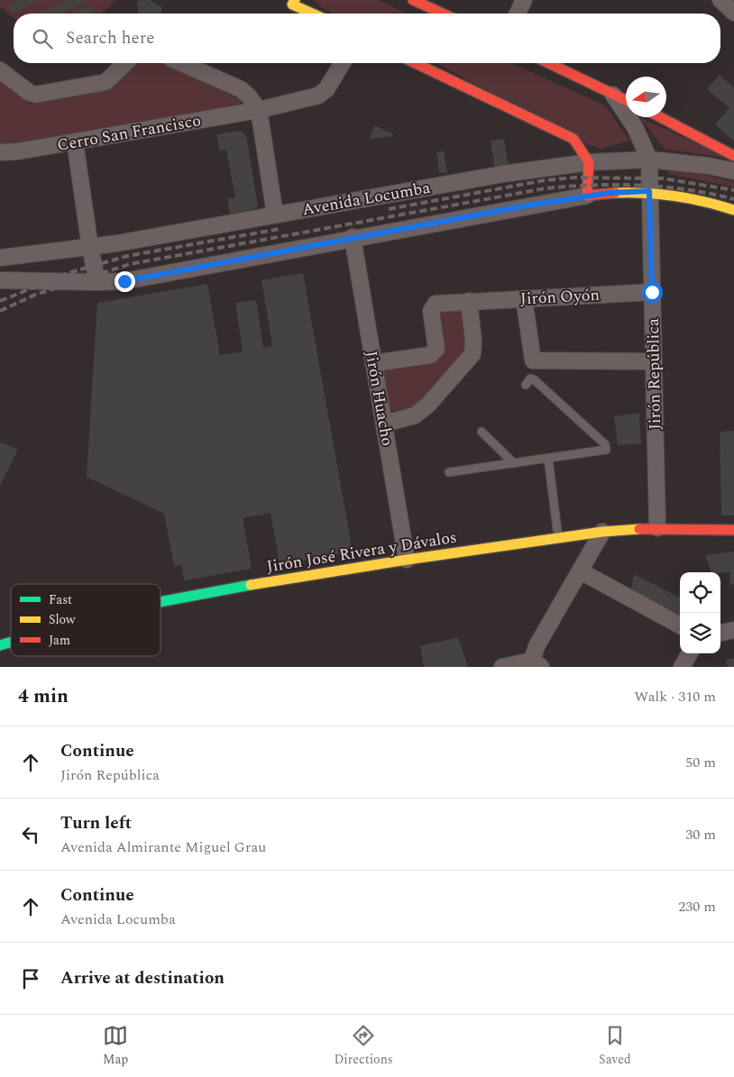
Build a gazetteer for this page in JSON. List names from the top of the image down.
{
  "streets": {
    "street": [
      "Cerro San Francisco",
      "Avenida Locumba",
      "Jirón Oyón",
      "Jirón República",
      "Jirón Huacho",
      "Jirón José Rivera y Dávalos"
    ]
  },
  "crossings": [
    ["Avenida Locumba", "Jirón República"],
    ["Jirón Oyón", "Jirón República"],
    ["Jirón Oyón", "Jirón Huacho"],
    ["Jirón República", "Jirón José Rivera y Dávalos"],
    ["Jirón Huacho", "Jirón José Rivera y Dávalos"]
  ],
  "legend": ["Fast", "Slow", "Jam"],
  "north": "left",
  "page": {
    "search": "Search here",
    "heading": ["4 min", "Walk · 310 m"],
    "list": [
      ["Continue", "Jirón República", "50 m"],
      ["Turn left", "Avenida Almirante Miguel Grau", "30 m"],
      ["Continue", "Avenida Locumba", "230 m"],
      "Arrive at destination"
    ],
    "nav": ["Map", "Directions", "Saved"]
  }
}
